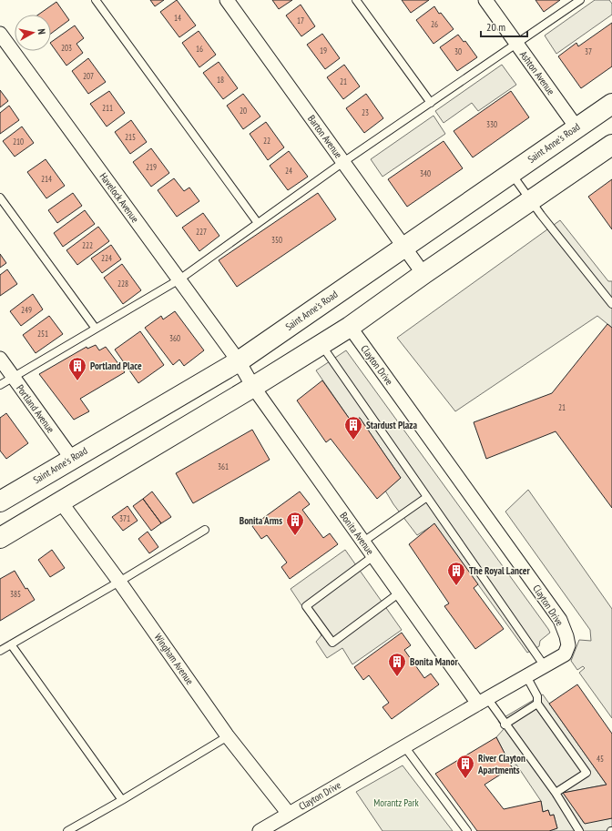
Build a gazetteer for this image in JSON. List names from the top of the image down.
{
  "streets": {
    "main road": ["Saint Anne's Road"],
    "street": [
      "Ashton Avenue",
      "Barton Avenue",
      "Havelock Avenue",
      "Clayton Drive",
      "Portland Avenue",
      "Bonita Avenue",
      "Wingham Avenue"
    ]
  },
  "crossings": [
    ["Ashton Avenue", "Saint Anne's Road"],
    ["Barton Avenue", "Saint Anne's Road"],
    ["Saint Anne's Road", "Havelock Avenue"],
    ["Saint Anne's Road", "Portland Avenue"],
    ["Saint Anne's Road", "Bonita Avenue"],
    ["Havelock Avenue", "Bonita Avenue"],
    ["Clayton Drive", "Bonita Avenue"],
    ["Clayton Drive", "Wingham Avenue"]
  ],
  "parks": ["Morantz Park"],
  "places": {
    "building": [
      "Portland Place",
      "Stardust Plaza",
      "Bonita Arms",
      "The Royal Lancer",
      "Bonita Manor",
      "River Clayton Apartments"
    ]
  },
  "house_numbers": [
    "14",
    "17",
    "26",
    "203",
    "16",
    "19",
    "30",
    "37",
    "207",
    "18",
    "21",
    "211",
    "20",
    "23",
    "330",
    "215",
    "22",
    "210",
    "219",
    "24",
    "340",
    "214",
    "227",
    "350",
    "222",
    "224",
    "228",
    "249",
    "251",
    "360",
    "21",
    "361",
    "371",
    "385",
    "45"
  ],
  "scale_bar": "20 m",
  "north": "right"
}
